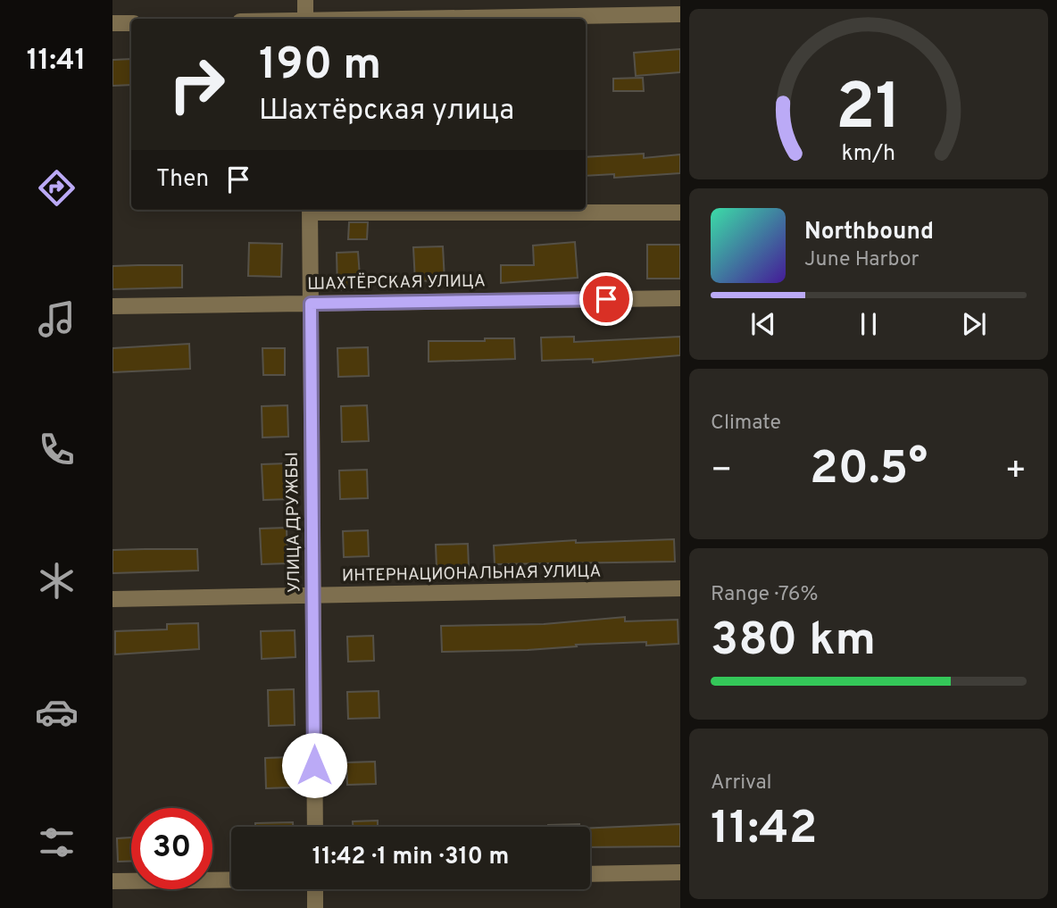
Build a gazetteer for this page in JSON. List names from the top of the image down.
{
  "streets": {
    "street": ["ШАХТЁРСКАЯ УЛИЦА", "УЛИЦА ДРУЖБЫ", "ИНТЕРНАЦИОНАЛЬНАЯ УЛИЦА"]
  },
  "crossings": [
    ["ШАХТЁРСКАЯ УЛИЦА", "УЛИЦА ДРУЖБЫ"],
    ["УЛИЦА ДРУЖБЫ", "ИНТЕРНАЦИОНАЛЬНАЯ УЛИЦА"]
  ],
  "page": {
    "tabs": "11:41",
    "turn": ["190 m", "Шахтёрская улица"],
    "then": "Then",
    "song": ["Northbound", "June Harbor"],
    "tile": [
      "Climate",
      ["Range · 76%", "380 km"],
      ["Arrival", "11:42"]
    ],
    "heat": ["−", "20.5°", "+"],
    "limit": "30",
    "trip": "11:42 · 1 min · 310 m",
    "gauge": ["21", "km/h"]
  }
}
